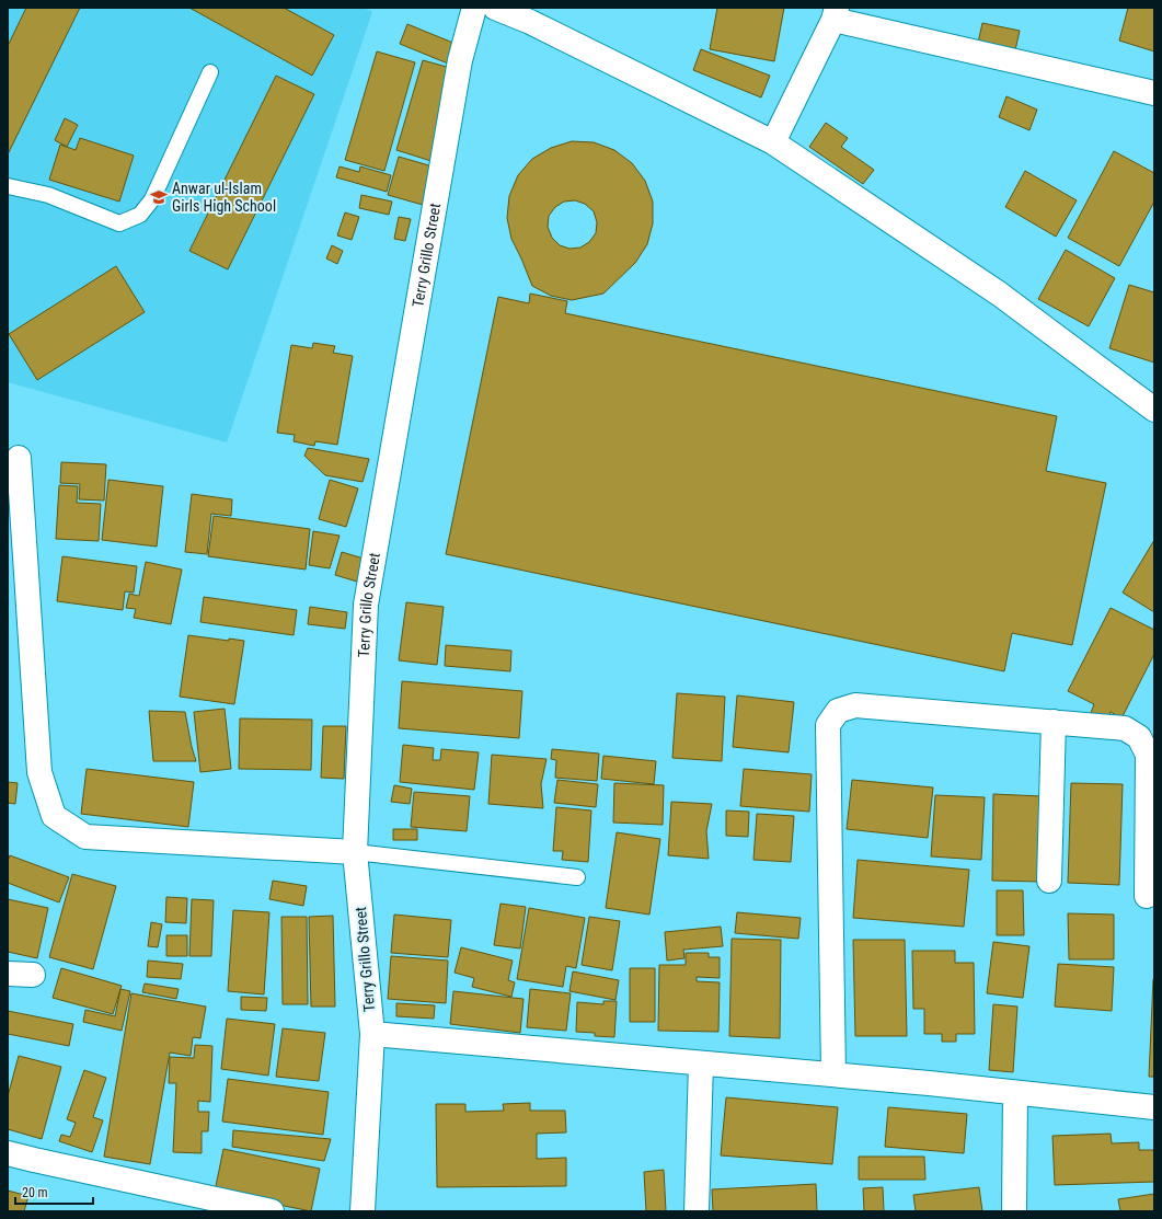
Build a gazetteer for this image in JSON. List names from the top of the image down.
{
  "streets": {
    "street": ["Terry Grillo Street"]
  },
  "places": {
    "school or university": ["Anwar ul-Islam Girls High School"]
  },
  "scale_bar": "20 m"
}
